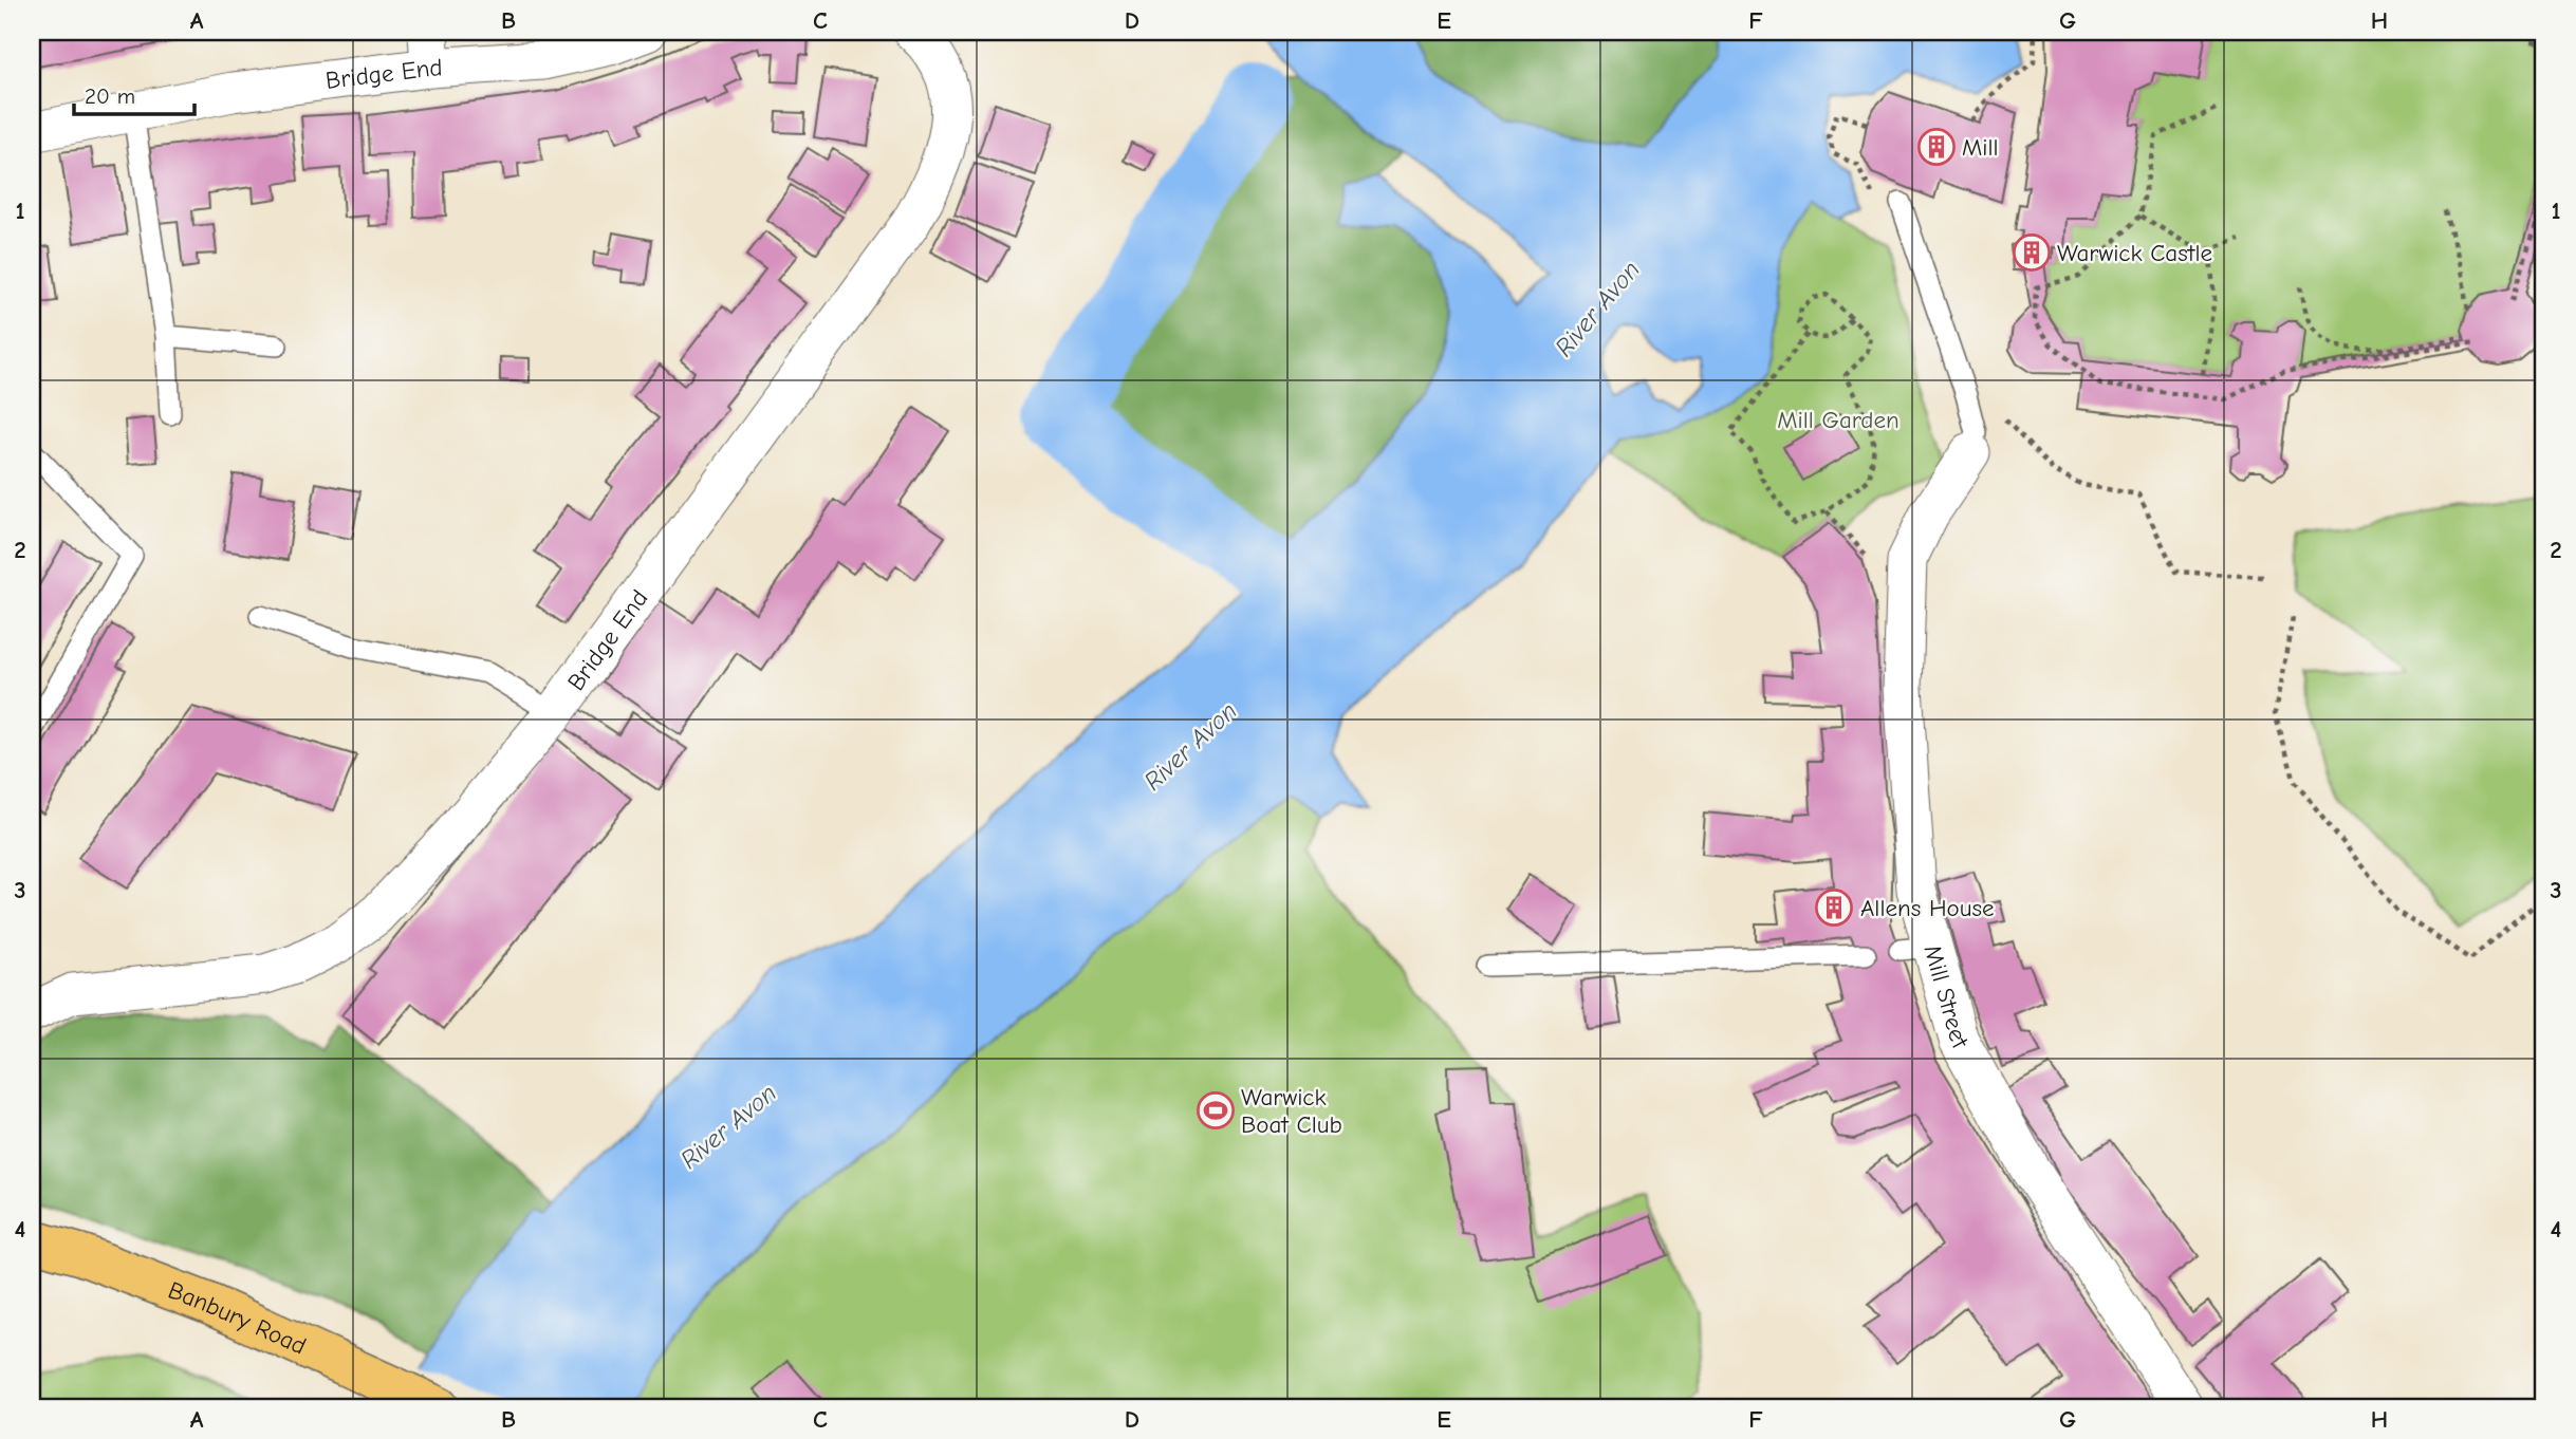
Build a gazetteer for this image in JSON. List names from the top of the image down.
{
  "streets": {
    "main road": ["Banbury Road"],
    "street": ["Bridge End", "Mill Street"]
  },
  "water": ["River Avon"],
  "parks": ["Mill Garden"],
  "places": {
    "building": ["Mill", "Warwick Castle", "Allens House"],
    "sports": ["Warwick Boat Club"]
  },
  "scale_bar": "20 m",
  "grid": {
    "columns": [
      "A",
      "B",
      "C",
      "D",
      "E",
      "F",
      "G",
      "H"
    ],
    "rows": [
      "1",
      "2",
      "3",
      "4"
    ]
  }
}
